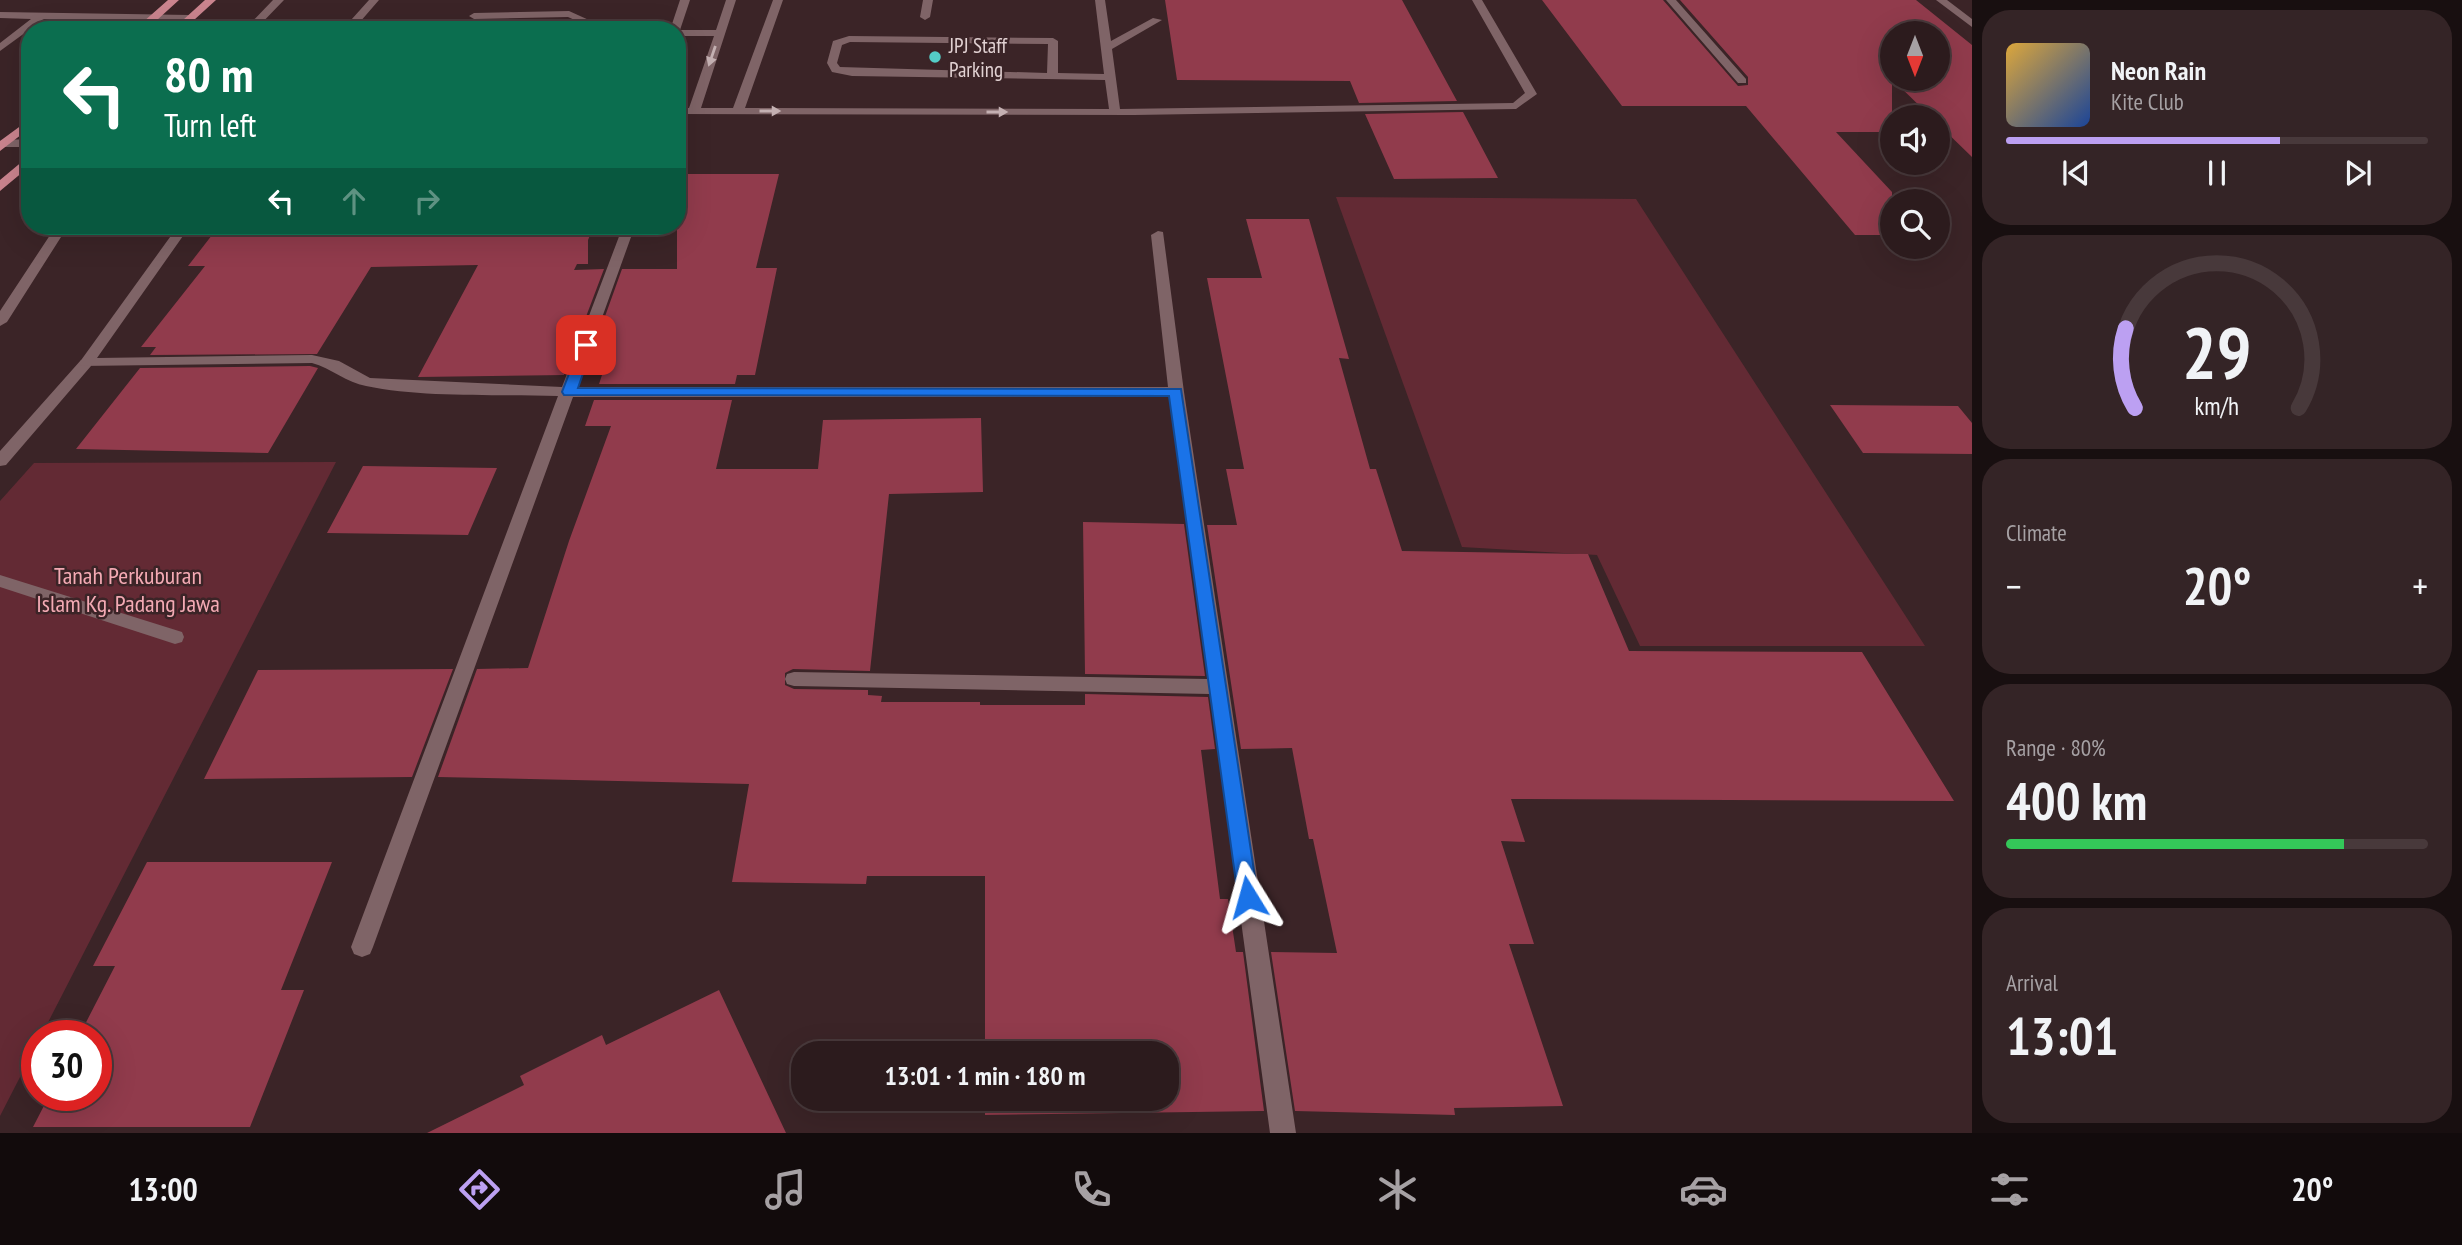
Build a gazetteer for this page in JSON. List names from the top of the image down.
{
  "parks": ["Tanah Perkuburan Islam Kg. Padang Jawa"],
  "places": ["JPJ Staff Parking"],
  "north": "bottom",
  "page": {
    "turn": ["80 m", "Turn left"],
    "song": ["Neon Rain", "Kite Club"],
    "tile": [
      "Climate",
      ["Range · 80%", "400 km"],
      ["Arrival", "13:01"]
    ],
    "heat": ["−", "20°", "+"],
    "limit": "30",
    "trip": "13:01 · 1 min · 180 m",
    "tabs": ["13:00", "20°"],
    "gauge": ["29", "km/h"]
  }
}
